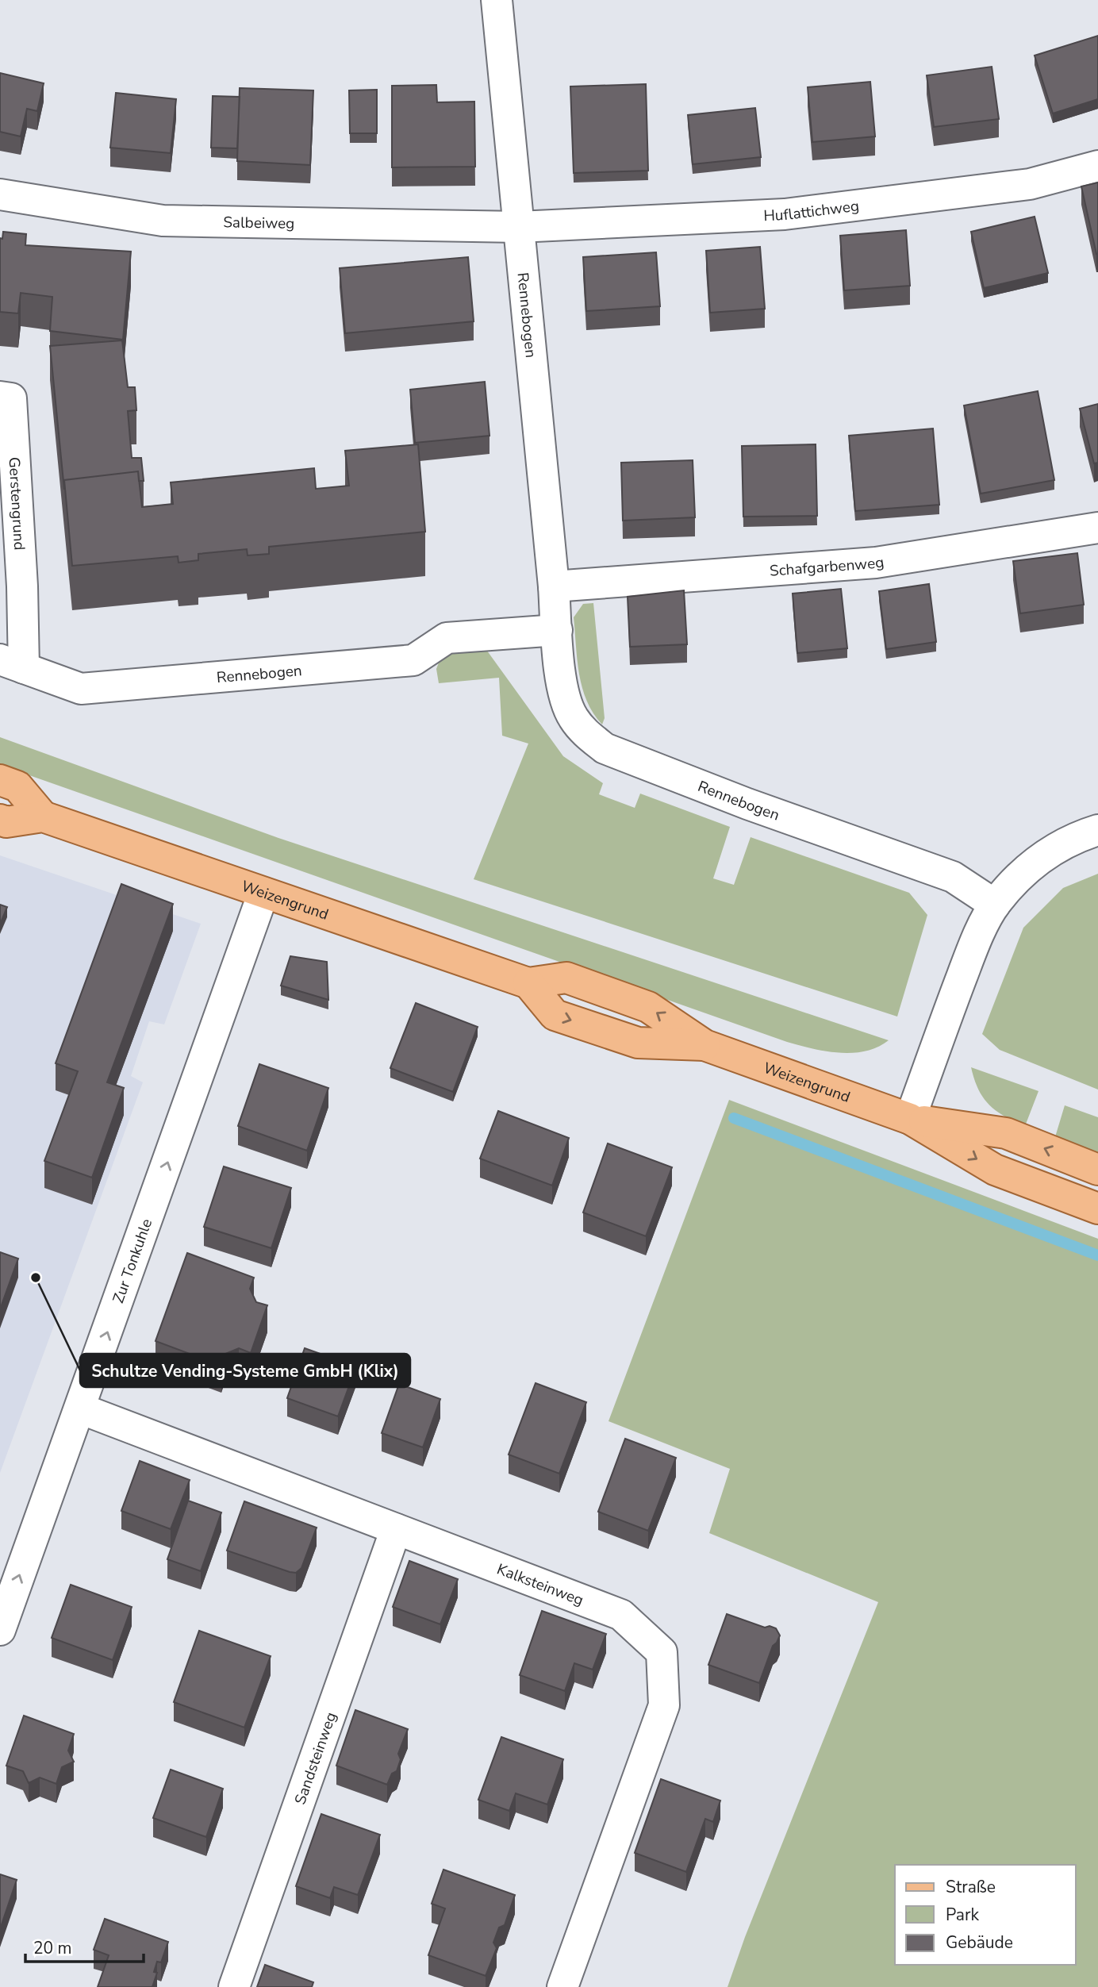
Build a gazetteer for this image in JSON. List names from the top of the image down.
{
  "streets": {
    "main road": ["Weizengrund"],
    "street": [
      "Huflattichweg",
      "Salbeiweg",
      "Rennebogen",
      "Gerstengrund",
      "Schafgarbenweg",
      "Zur Tonkuhle",
      "Kalksteinweg",
      "Sandsteinweg"
    ]
  },
  "crossings": [
    ["Huflattichweg", "Salbeiweg"],
    ["Huflattichweg", "Rennebogen"],
    ["Salbeiweg", "Rennebogen"],
    ["Rennebogen", "Gerstengrund"],
    ["Rennebogen", "Schafgarbenweg"],
    ["Weizengrund", "Zur Tonkuhle"],
    ["Zur Tonkuhle", "Kalksteinweg"],
    ["Kalksteinweg", "Sandsteinweg"]
  ],
  "one_way": ["Zur Tonkuhle"],
  "places": ["Schultze Vending-Systeme GmbH (Klix)"],
  "legend": ["Straße", "Park", "Gebäude"],
  "scale_bar": "20 m"
}
